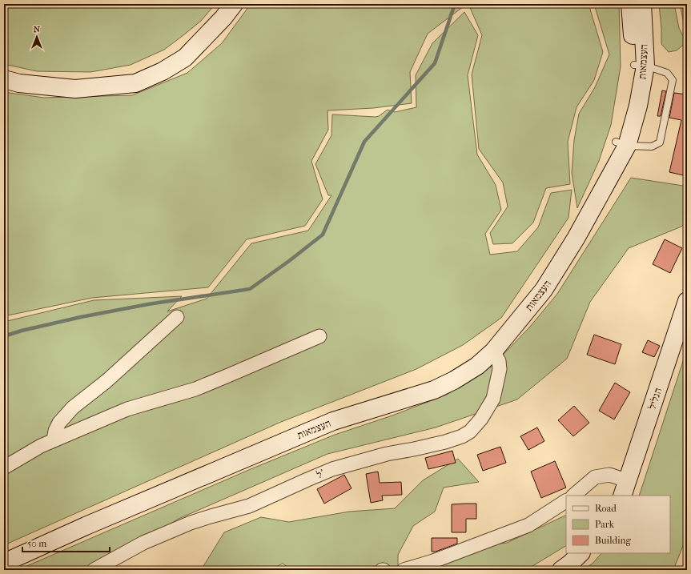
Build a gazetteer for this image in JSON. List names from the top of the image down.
{
  "streets": {
    "street": ["העצמאות", "הגליל", "ל'"]
  },
  "crossings": [
    ["העצמאות", "ל'"]
  ],
  "legend": ["Road", "Park", "Building"],
  "scale_bar": "50 m",
  "north": "top"
}
